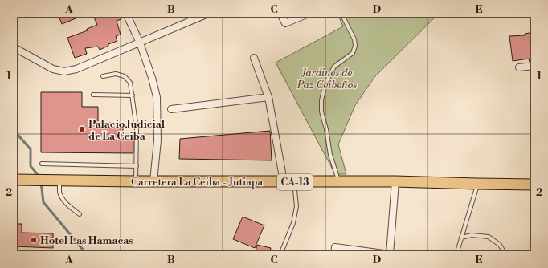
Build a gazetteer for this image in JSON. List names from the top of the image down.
{
  "streets": {
    "main road": ["Carretera La Ceiba - Jutiapa", "CA-13"]
  },
  "parks": ["Jardines de Paz Ceibeños"],
  "places": ["Palacio Judicial de La Ceiba", "Hotel Las Hamacas"],
  "grid": {
    "columns": [
      "A",
      "B",
      "C",
      "D",
      "E"
    ],
    "rows": ["1", "2"]
  }
}
